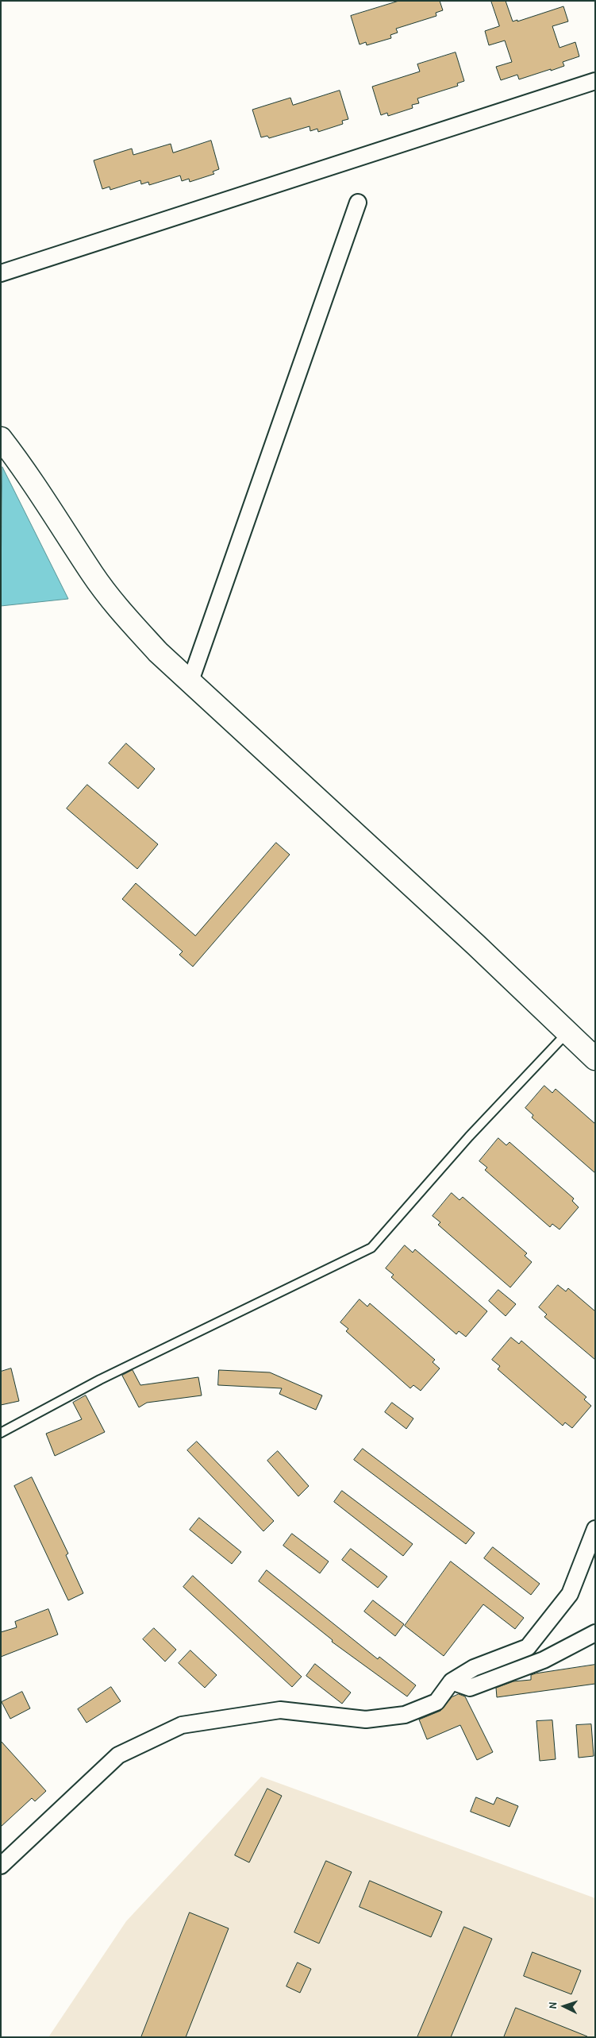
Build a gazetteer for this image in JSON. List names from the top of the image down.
{
  "north": "left"
}
